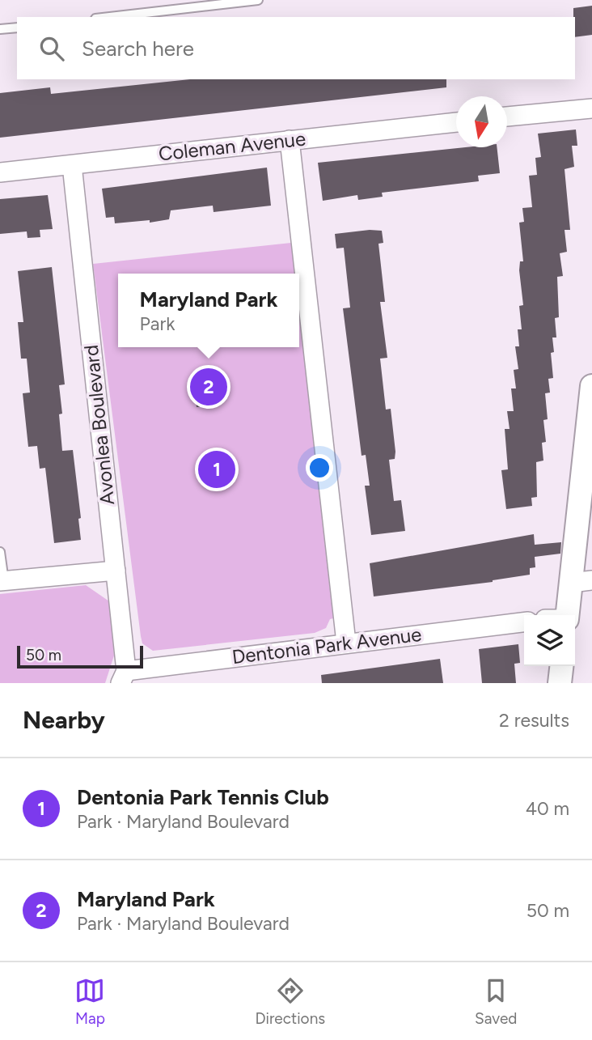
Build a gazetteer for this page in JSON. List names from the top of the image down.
{
  "streets": {
    "street": ["Coleman Avenue", "Avonlea Boulevard", "Dentonia Park Avenue"]
  },
  "crossings": [
    ["Coleman Avenue", "Avonlea Boulevard"],
    ["Avonlea Boulevard", "Dentonia Park Avenue"]
  ],
  "scale_bar": "50 m",
  "north": "bottom",
  "page": {
    "search": "Search here",
    "popup": ["Maryland Park", "Park"],
    "pins": ["2", "1"],
    "scale": "50 m",
    "heading": ["Nearby", "2 results"],
    "list": [
      {
        "mark": "1",
        "name": "Dentonia Park Tennis Club",
        "note": "Park · Maryland Boulevard",
        "value": "40 m"
      },
      {
        "mark": "2",
        "name": "Maryland Park",
        "note": "Park · Maryland Boulevard",
        "value": "50 m"
      }
    ],
    "nav": ["Map", "Directions", "Saved"]
  }
}
